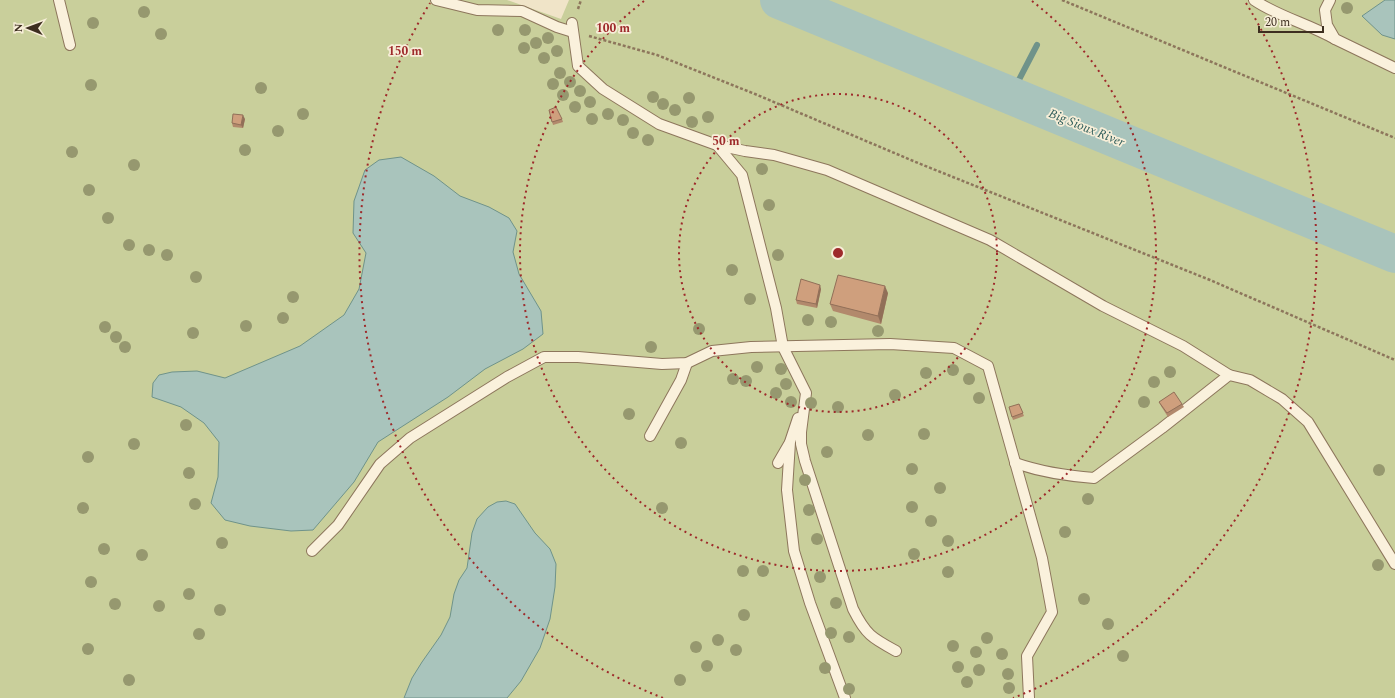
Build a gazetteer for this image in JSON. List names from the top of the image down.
{
  "water": ["Big Sioux River"],
  "scale_bar": "20 m",
  "north": "left",
  "rings": ["100 m", "150 m", "50 m"]
}
